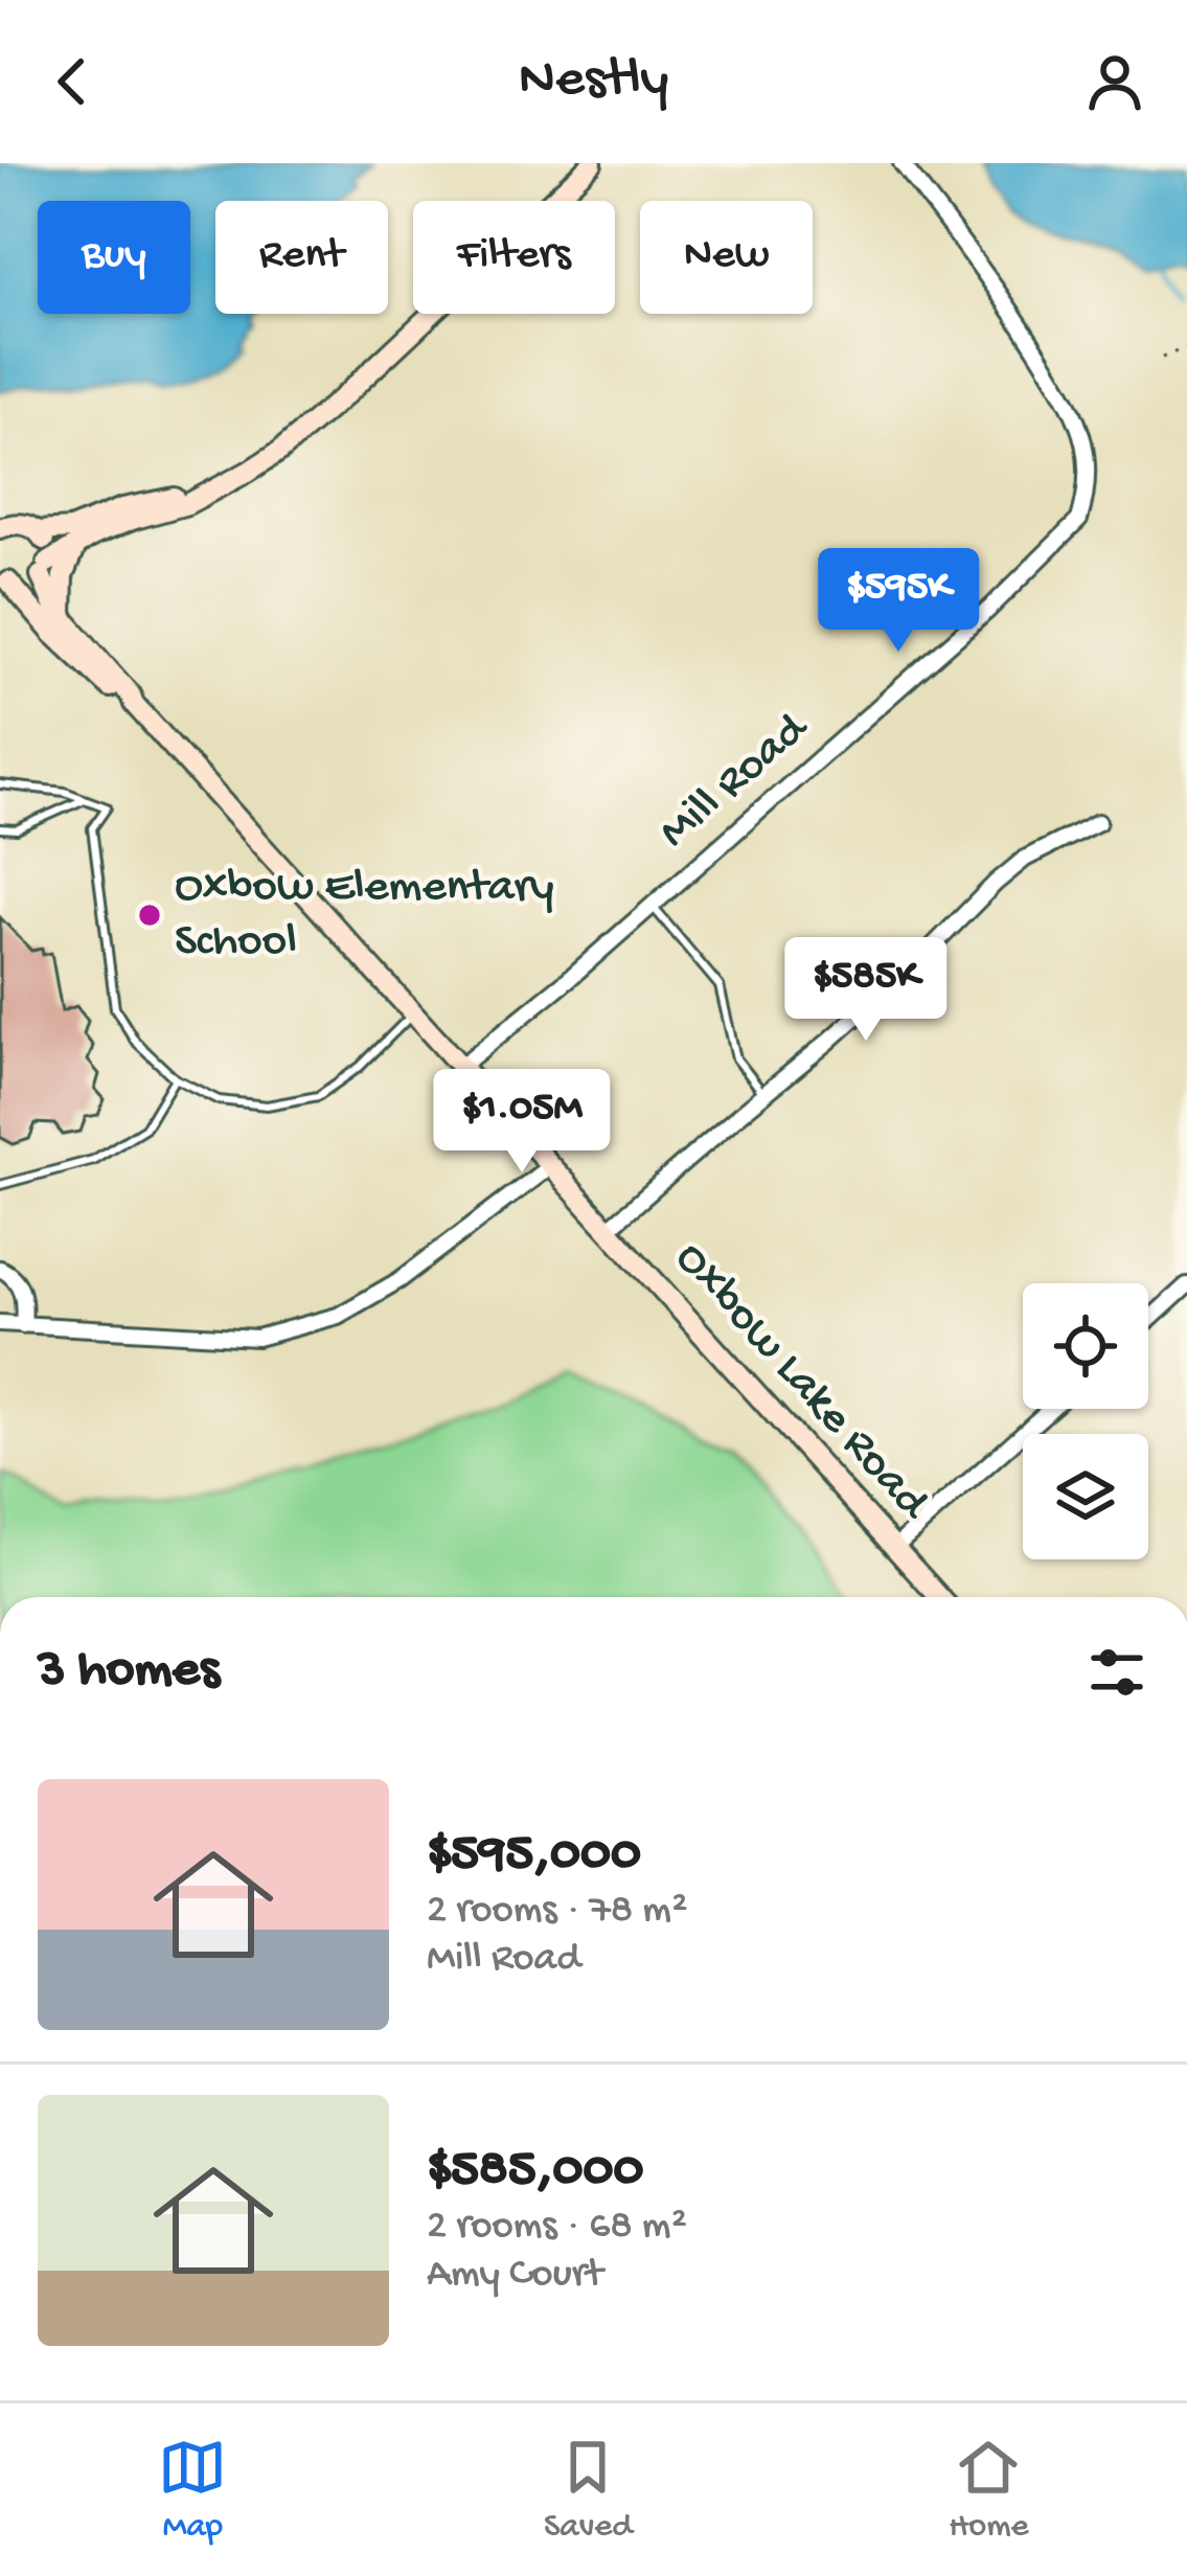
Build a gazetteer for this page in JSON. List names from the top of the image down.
{
  "streets": {
    "street": ["Mill Road", "Oxbow Lake Road"]
  },
  "crossings": [
    ["Mill Road", "Oxbow Lake Road"]
  ],
  "places": ["Oxbow Elementary School"],
  "page": {
    "header": "Nestly",
    "chip": [
      "Buy",
      "Rent",
      "Filters",
      "New"
    ],
    "price": ["$595K", "$585K", "$1.05M"],
    "heading": "3 homes",
    "list": [
      {
        "name": "$595,000",
        "note": "2 rooms · 78 m² · Mill Road"
      },
      {
        "name": "$585,000",
        "note": "2 rooms · 68 m² · Amy Court"
      }
    ],
    "tabs": ["Map", "Saved", "Home"]
  }
}
